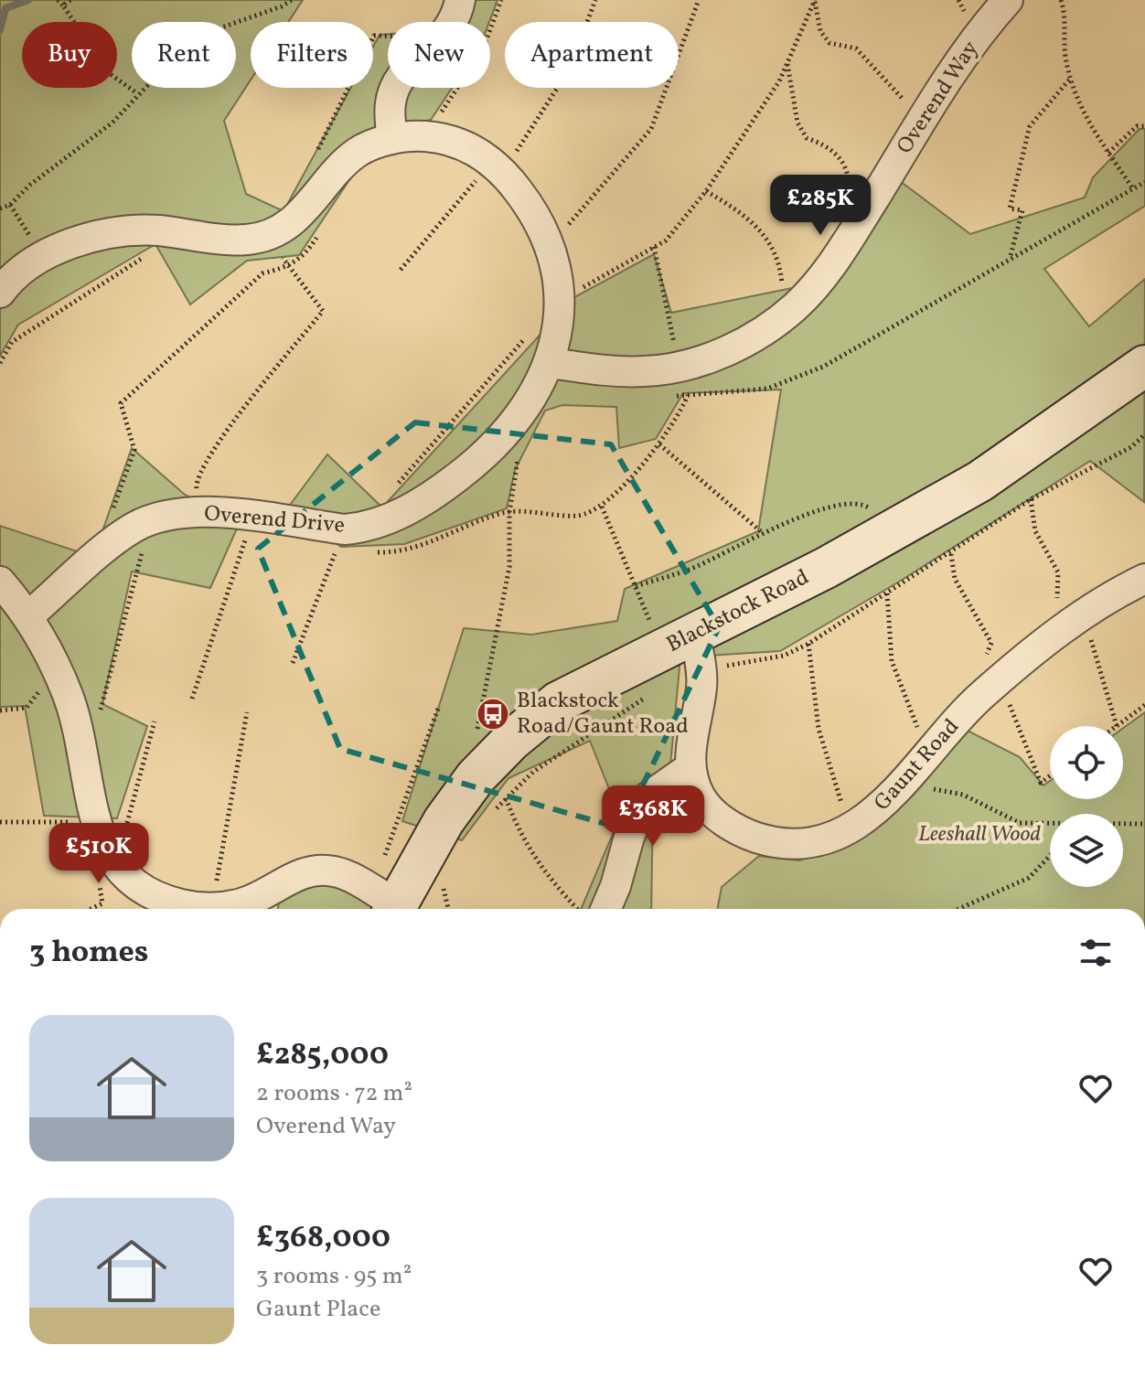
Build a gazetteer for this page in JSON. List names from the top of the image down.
{
  "streets": {
    "street": [
      "Overend Way",
      "Overend Drive",
      "Blackstock Road",
      "Gaunt Road"
    ]
  },
  "crossings": [
    ["Overend Way", "Overend Drive"],
    ["Blackstock Road", "Gaunt Road"]
  ],
  "parks": ["Leeshall Wood"],
  "places": {
    "bus stop": ["Blackstock Road/Gaunt Road"]
  },
  "page": {
    "chip": [
      "Buy",
      "Rent",
      "Filters",
      "New",
      "Apartment"
    ],
    "price": ["£285K", "£368K", "£510K"],
    "heading": "3 homes",
    "list": [
      {
        "name": "£285,000",
        "note": "2 rooms · 72 m² · Overend Way"
      },
      {
        "name": "£368,000",
        "note": "3 rooms · 95 m² · Gaunt Place"
      }
    ]
  }
}
